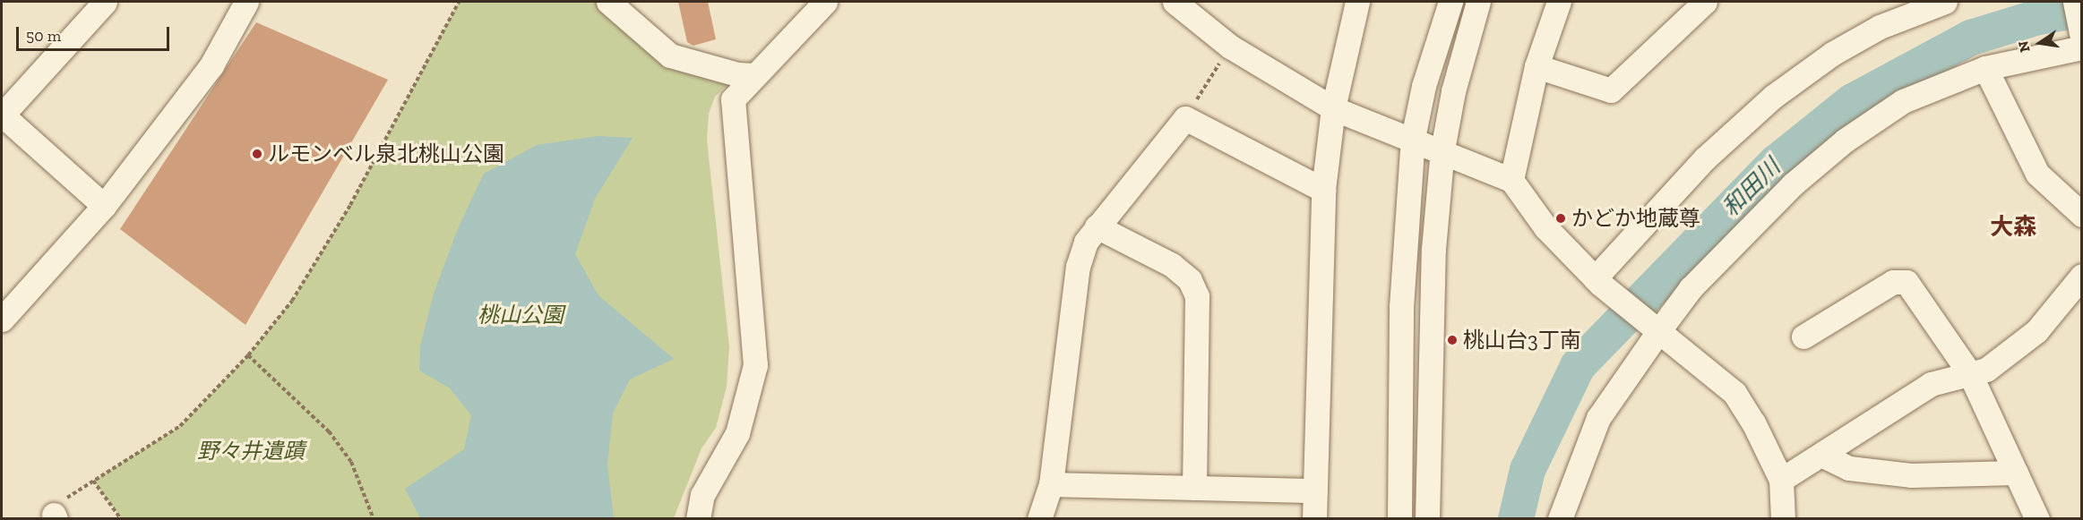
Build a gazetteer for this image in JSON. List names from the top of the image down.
{
  "districts": ["大森"],
  "water": ["和田川"],
  "parks": ["桃山公園", "野々井遺蹟"],
  "places": ["ルモンベル泉北桃山公園", "かどか地蔵尊", "桃山台3丁南"],
  "scale_bar": "50 m",
  "north": "left"
}
